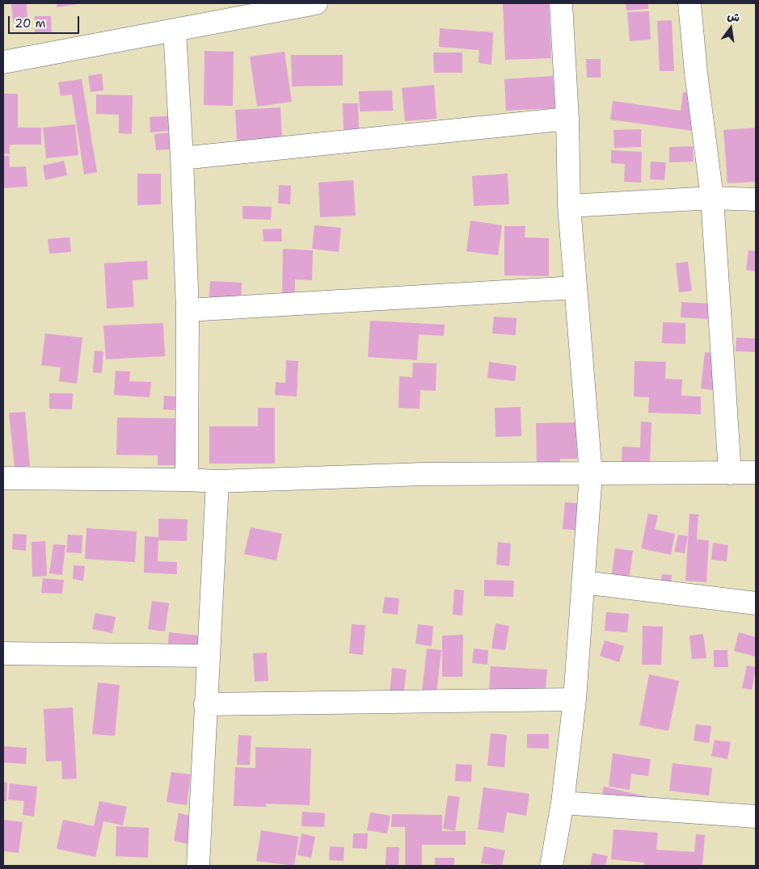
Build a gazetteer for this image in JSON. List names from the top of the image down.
{
  "scale_bar": "20 m",
  "north": "top"
}
